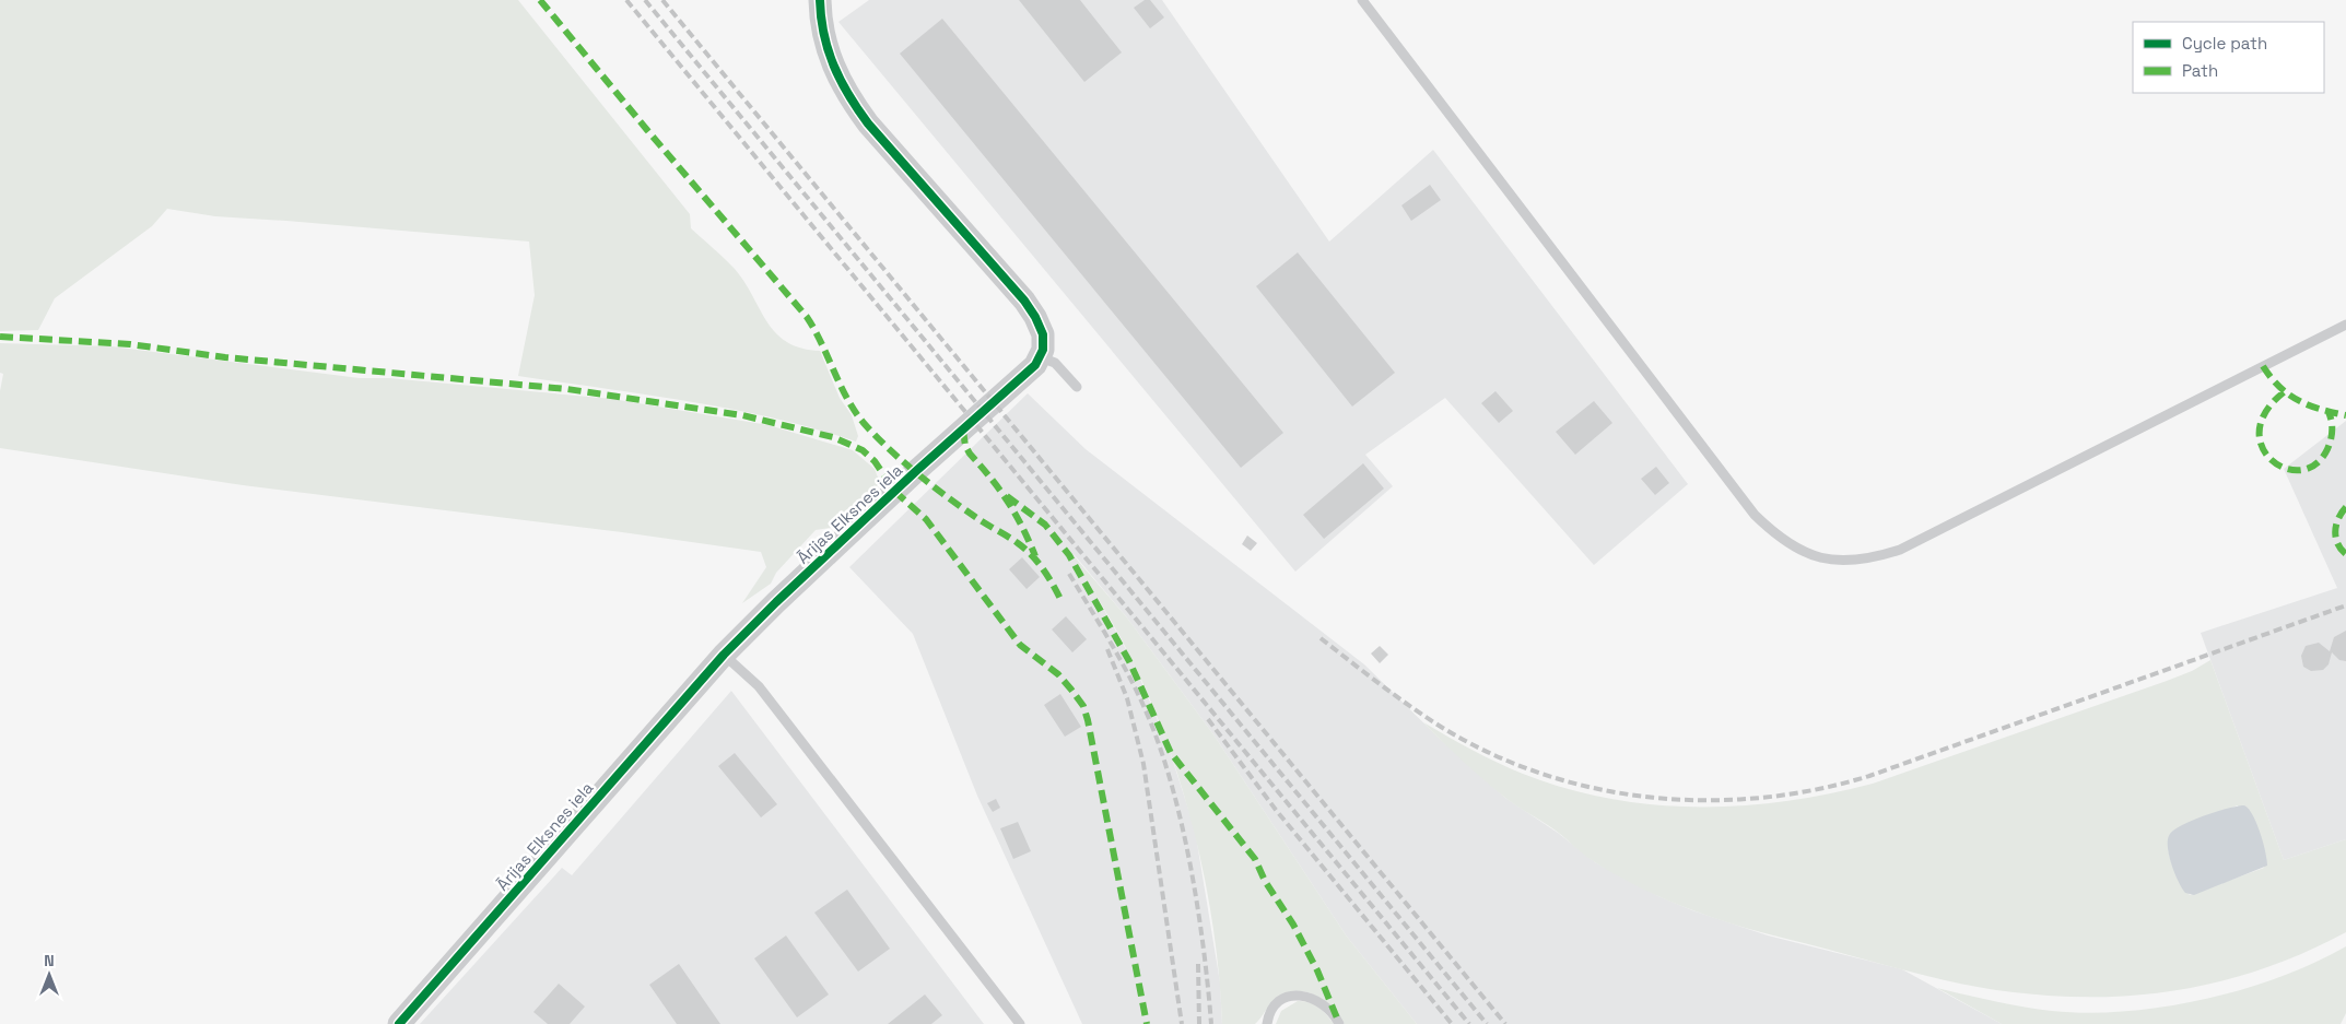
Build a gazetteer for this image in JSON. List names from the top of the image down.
{
  "streets": {
    "street": ["Ārijas Elksnes iela"]
  },
  "legend": ["Cycle path", "Path"],
  "north": "top"
}
